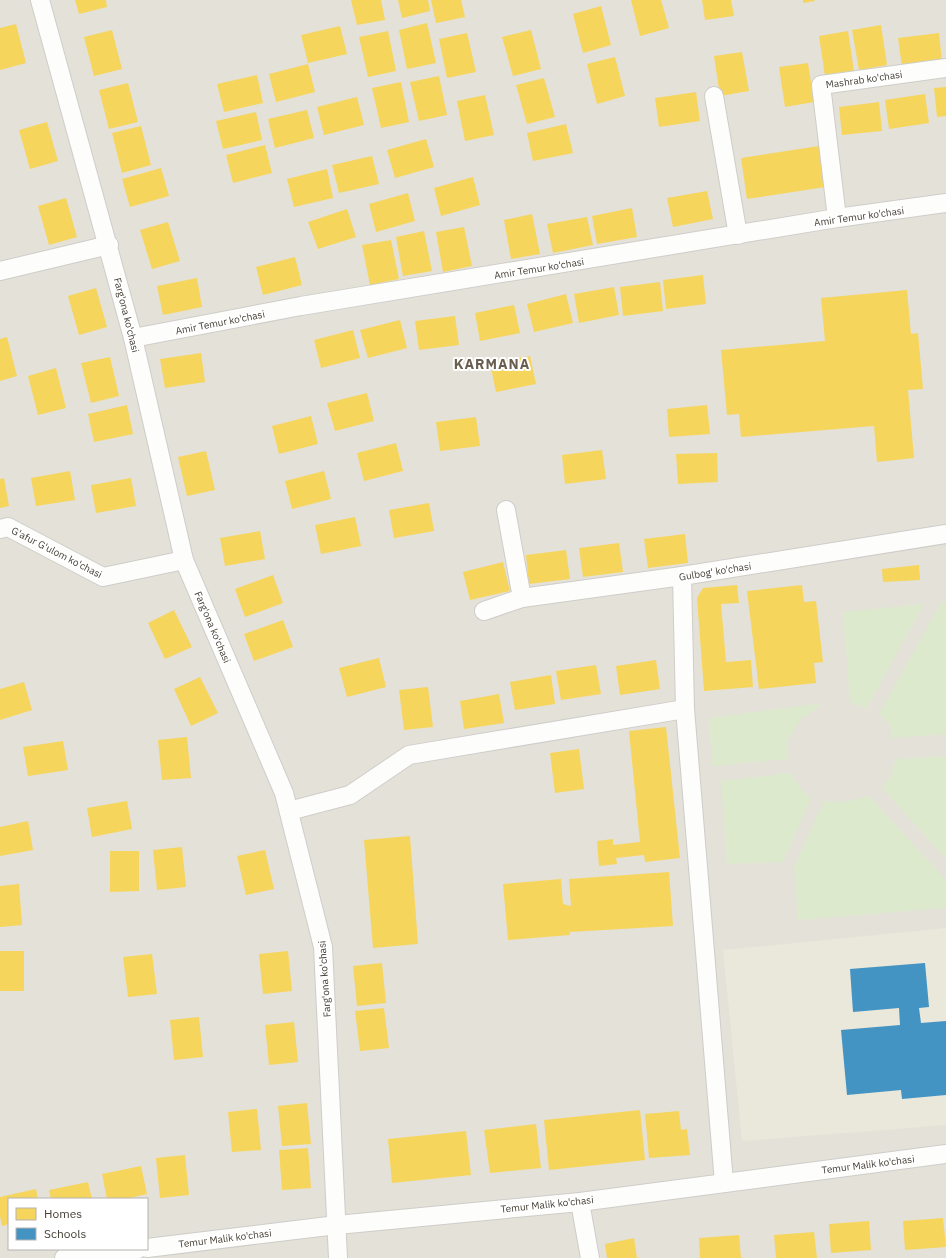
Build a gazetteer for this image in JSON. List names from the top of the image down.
{
  "streets": {
    "street": [
      "Mashrab ko'chasi",
      "Amir Temur ko'chasi",
      "Farg'ona ko'chasi",
      "G'afur G'ulom ko'chasi",
      "Gulbog' ko'chasi",
      "Temur Malik ko'chasi"
    ]
  },
  "crossings": [
    ["Mashrab ko'chasi", "Amir Temur ko'chasi"],
    ["Amir Temur ko'chasi", "Farg'ona ko'chasi"],
    ["Farg'ona ko'chasi", "G'afur G'ulom ko'chasi"],
    ["Farg'ona ko'chasi", "Temur Malik ko'chasi"]
  ],
  "districts": ["KARMANA"],
  "legend": ["Homes", "Schools"]
}
